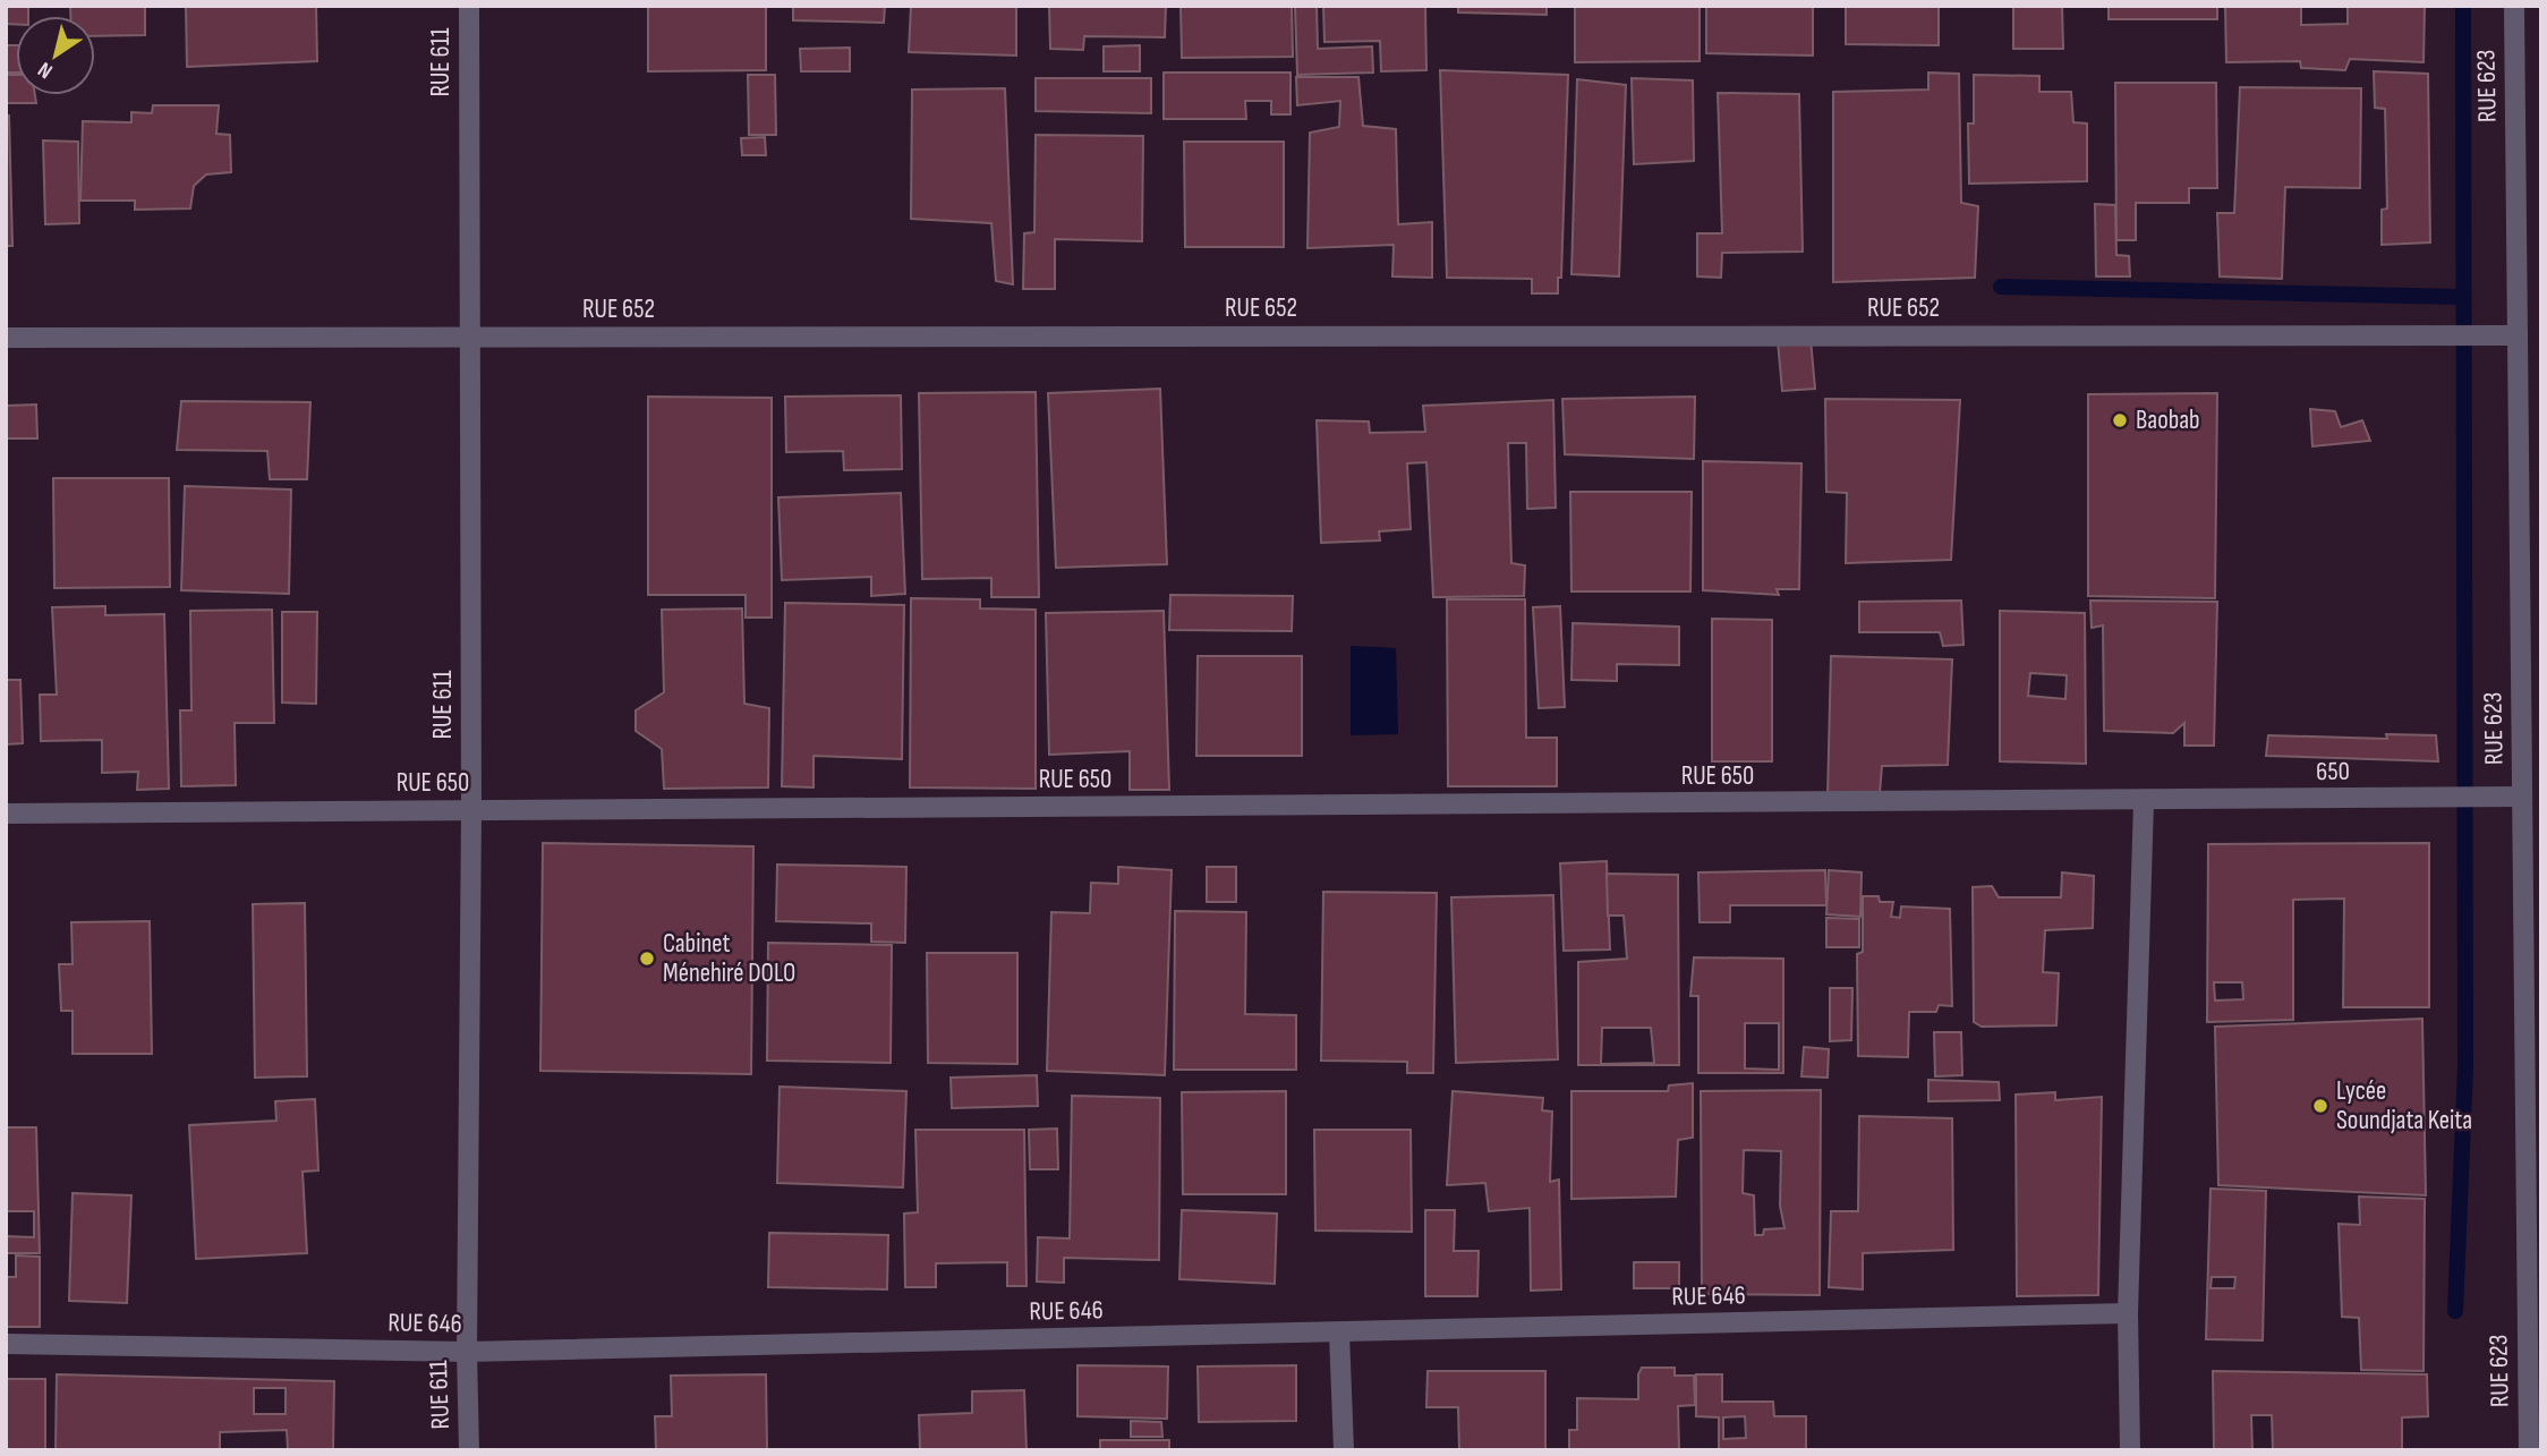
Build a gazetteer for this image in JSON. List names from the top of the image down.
{
  "streets": {
    "street": [
      "RUE 611",
      "RUE 623",
      "RUE 652",
      "650",
      "RUE 650",
      "RUE 646"
    ]
  },
  "crossings": [
    ["RUE 611", "RUE 652"],
    ["RUE 611", "RUE 650"],
    ["RUE 611", "RUE 646"],
    ["RUE 623", "RUE 652"],
    ["RUE 623", "650"],
    ["650", "RUE 650"]
  ],
  "places": ["Baobab", "Cabinet Ménehiré DOLO", "Lycée Soundjata Keita"],
  "north": "bottom left"
}
